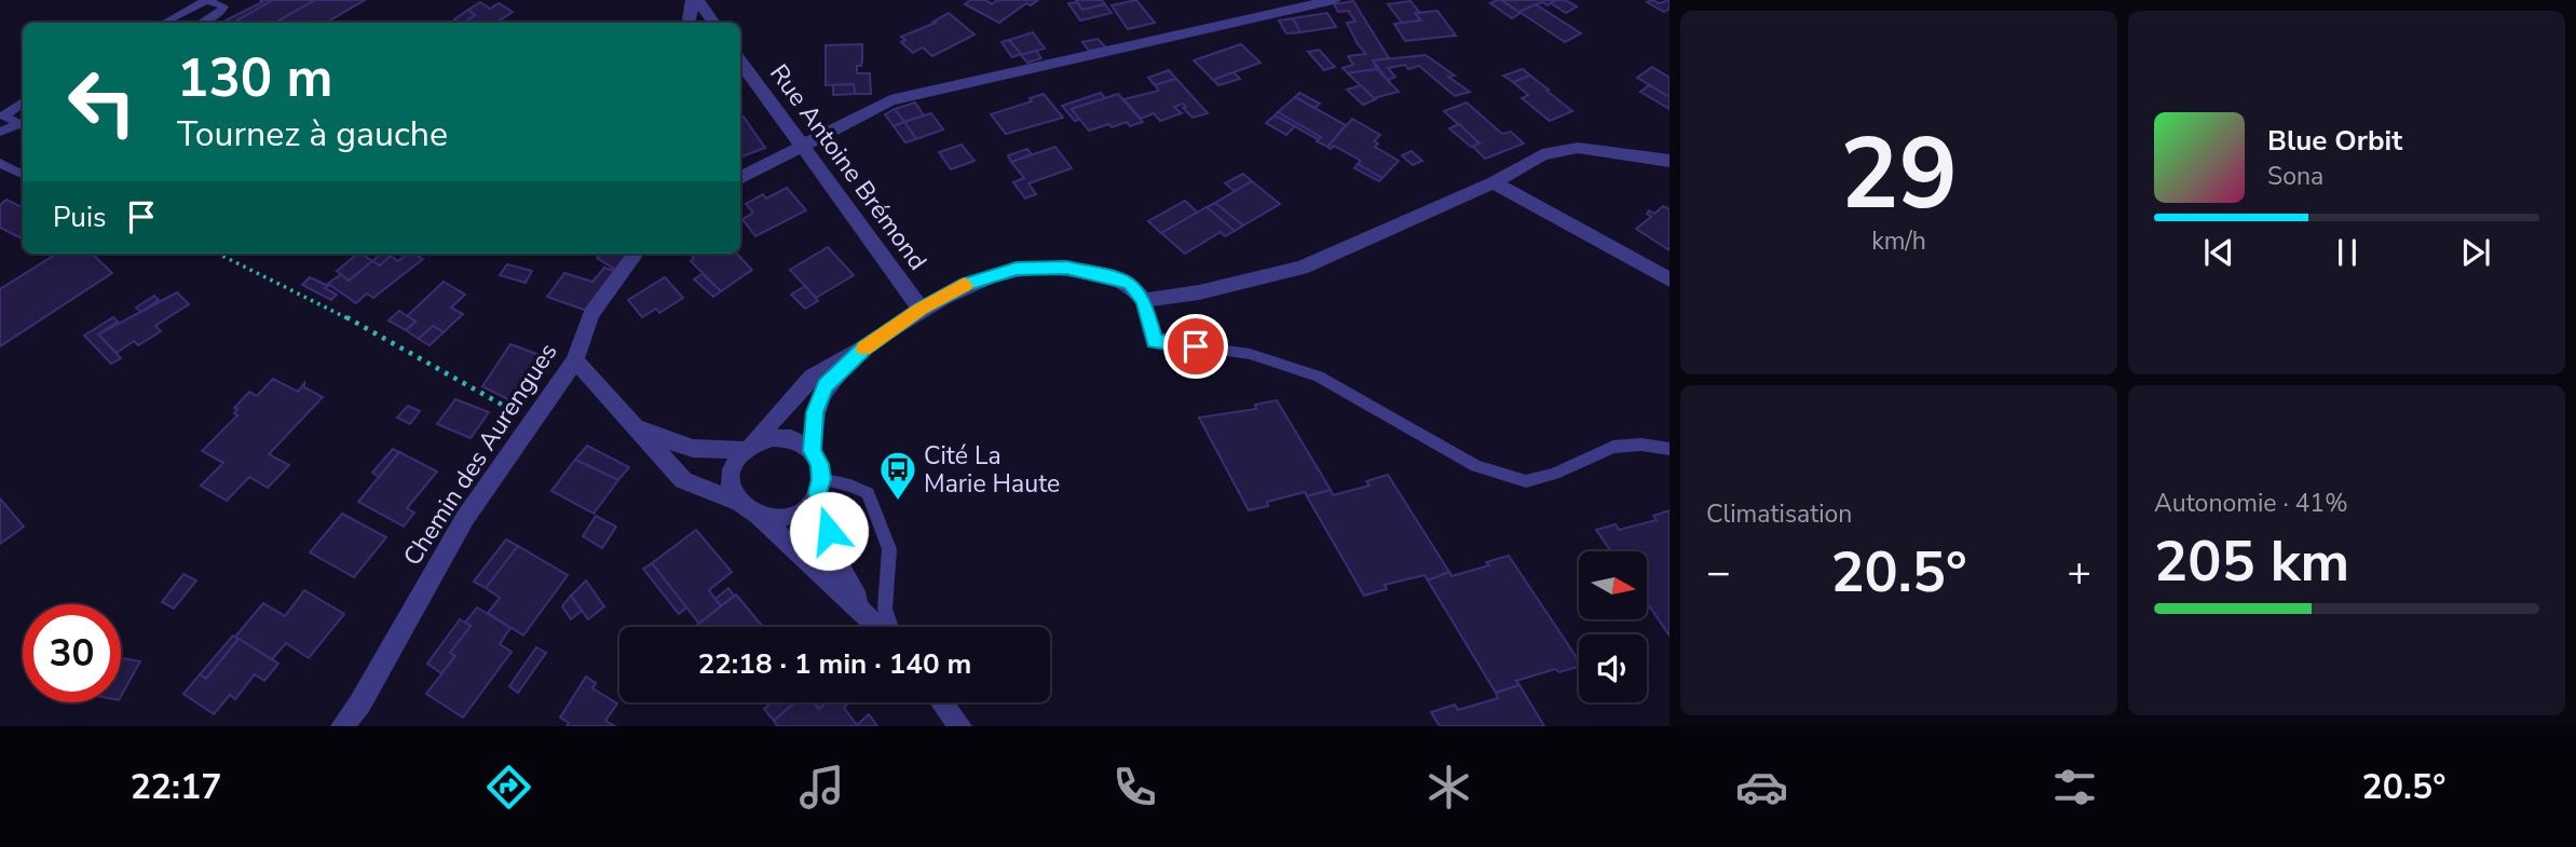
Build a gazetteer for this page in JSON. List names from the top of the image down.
{
  "streets": {
    "street": ["Rue Antoine Brémond", "Chemin des Aurengues"]
  },
  "places": {
    "bus stop": ["Cité La Marie Haute"]
  },
  "north": "right",
  "page": {
    "tile": [
      ["29", "km/h"],
      "Climatisation",
      ["Autonomie · 41%", "205 km"]
    ],
    "turn": ["130 m", "Tournez à gauche"],
    "song": ["Blue Orbit", "Sona"],
    "then": "Puis",
    "heat": ["−", "20.5°", "+"],
    "limit": "30",
    "trip": "22:18 · 1 min · 140 m",
    "tabs": ["22:17", "20.5°"]
  }
}
